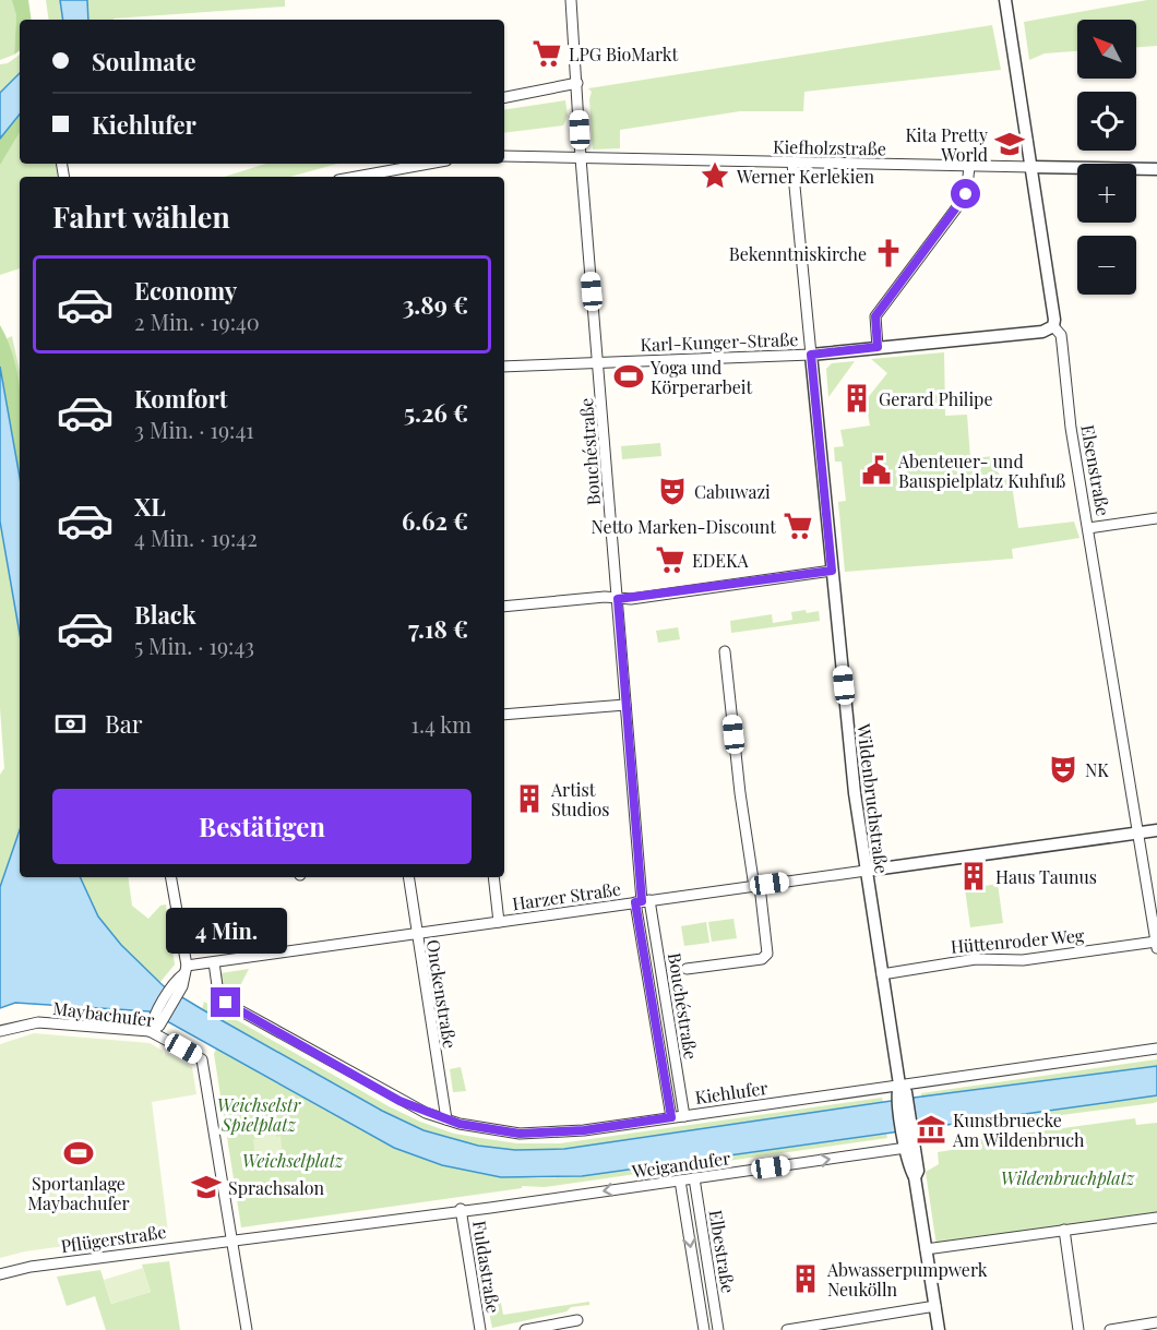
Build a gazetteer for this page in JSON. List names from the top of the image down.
{
  "streets": {
    "street": [
      "Kiefholzstraße",
      "Karl-Kunger-Straße",
      "Bouchéstraße",
      "Elsenstraße",
      "Wildenbruchstraße",
      "Harzer Straße",
      "Hüttenroder Weg",
      "Onckenstraße",
      "Maybachufer",
      "Kiehlufer",
      "Weigandufer",
      "Pflügerstraße",
      "Elbestraße",
      "Fuldastraße"
    ]
  },
  "crossings": [
    ["Kiefholzstraße", "Bouchéstraße"],
    ["Kiefholzstraße", "Elsenstraße"],
    ["Kiefholzstraße", "Wildenbruchstraße"],
    ["Karl-Kunger-Straße", "Bouchéstraße"],
    ["Karl-Kunger-Straße", "Elsenstraße"],
    ["Karl-Kunger-Straße", "Wildenbruchstraße"],
    ["Bouchéstraße", "Harzer Straße"],
    ["Bouchéstraße", "Kiehlufer"],
    ["Elsenstraße", "Harzer Straße"],
    ["Elsenstraße", "Hüttenroder Weg"],
    ["Wildenbruchstraße", "Harzer Straße"],
    ["Wildenbruchstraße", "Hüttenroder Weg"],
    ["Wildenbruchstraße", "Kiehlufer"],
    ["Wildenbruchstraße", "Weigandufer"],
    ["Harzer Straße", "Onckenstraße"],
    ["Harzer Straße", "Kiehlufer"],
    ["Onckenstraße", "Kiehlufer"],
    ["Maybachufer", "Pflügerstraße"],
    ["Weigandufer", "Elbestraße"],
    ["Weigandufer", "Fuldastraße"]
  ],
  "parks": ["Weichselstr Spielplatz", "Weichselplatz", "Wildenbruchplatz"],
  "places": {
    "supermarket": ["LPG BioMarkt", "Netto Marken-Discount", "EDEKA"],
    "school or university": ["Kita Pretty World", "Sprachsalon"],
    "place": ["Werner Kerlekien"],
    "church": ["Bekenntniskirche"],
    "sports": ["Yoga und Körperarbeit", "Sportanlage Maybachufer"],
    "building": [
      "Gerard Philipe",
      "Artist Studios",
      "Haus Taunus",
      "Abwasserpumpwerk Neukölln"
    ],
    "public building": ["Abenteuer- und Bauspielplatz Kuhfuß"],
    "theatre": ["Cabuwazi", "NK"],
    "museum": ["Kunstbruecke Am Wildenbruch"]
  },
  "north": "top left",
  "page": {
    "map_buttons": ["+", "−"],
    "banner": ["Soulmate", "Kiehlufer"],
    "heading": "Fahrt wählen",
    "list": [
      {
        "name": "Economy",
        "note": "2 Min. · 19:40",
        "value": "3.89 €"
      },
      {
        "name": "Komfort",
        "note": "3 Min. · 19:41",
        "value": "5.26 €"
      },
      {
        "name": "XL",
        "note": "4 Min. · 19:42",
        "value": "6.62 €"
      },
      {
        "name": "Black",
        "note": "5 Min. · 19:43",
        "value": "7.18 €"
      }
    ],
    "pay": ["Bar", "1.4 km"],
    "buttons": "Bestätigen",
    "bubble": "4 Min."
  }
}
